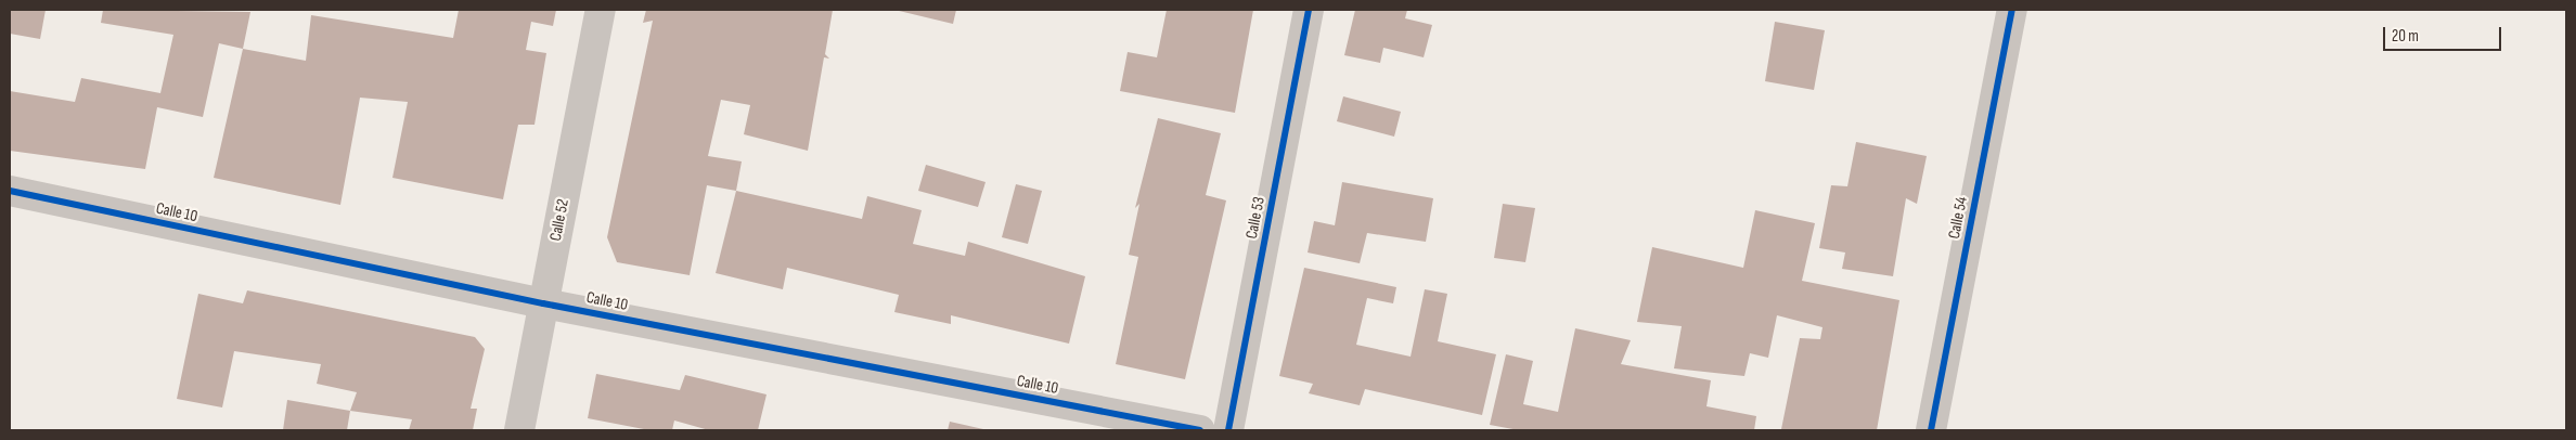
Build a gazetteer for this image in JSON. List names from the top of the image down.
{
  "streets": {
    "street": [
      "Calle 10",
      "Calle 53",
      "Calle 54",
      "Calle 52"
    ]
  },
  "crossings": [
    ["Calle 10", "Calle 52"]
  ],
  "scale_bar": "20 m"
}
